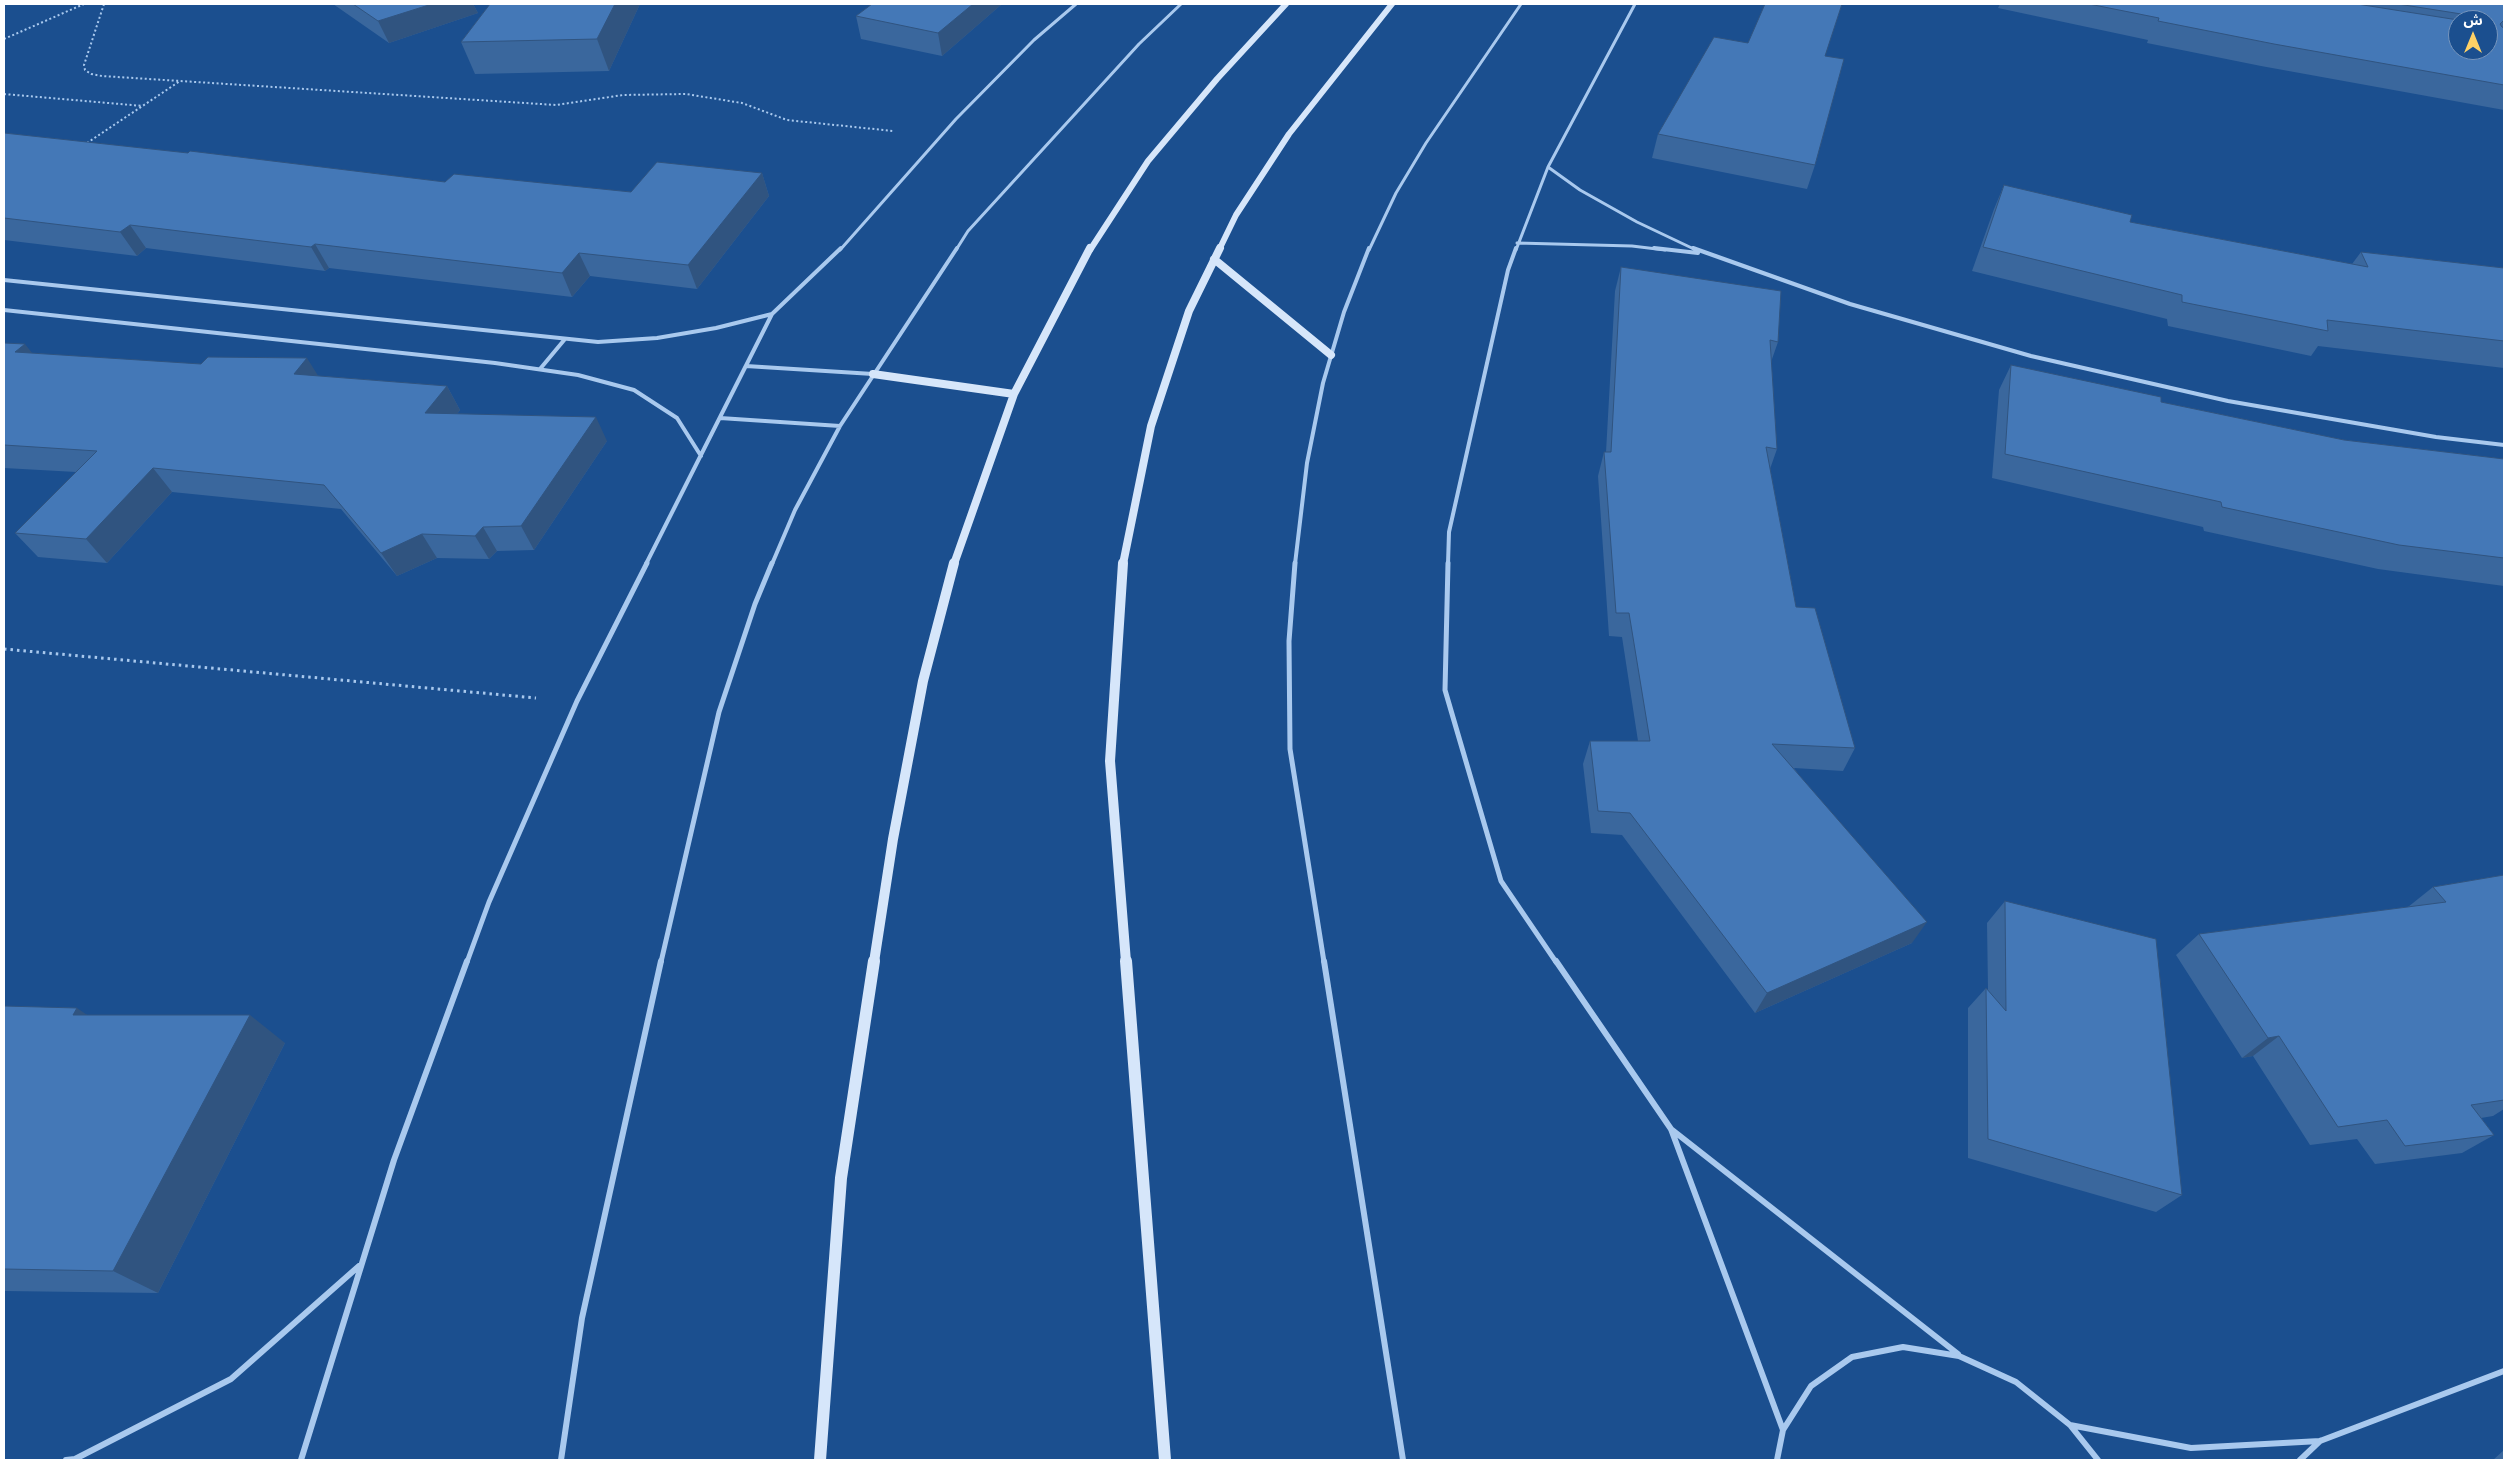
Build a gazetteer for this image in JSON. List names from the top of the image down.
{
  "north": "top"
}
